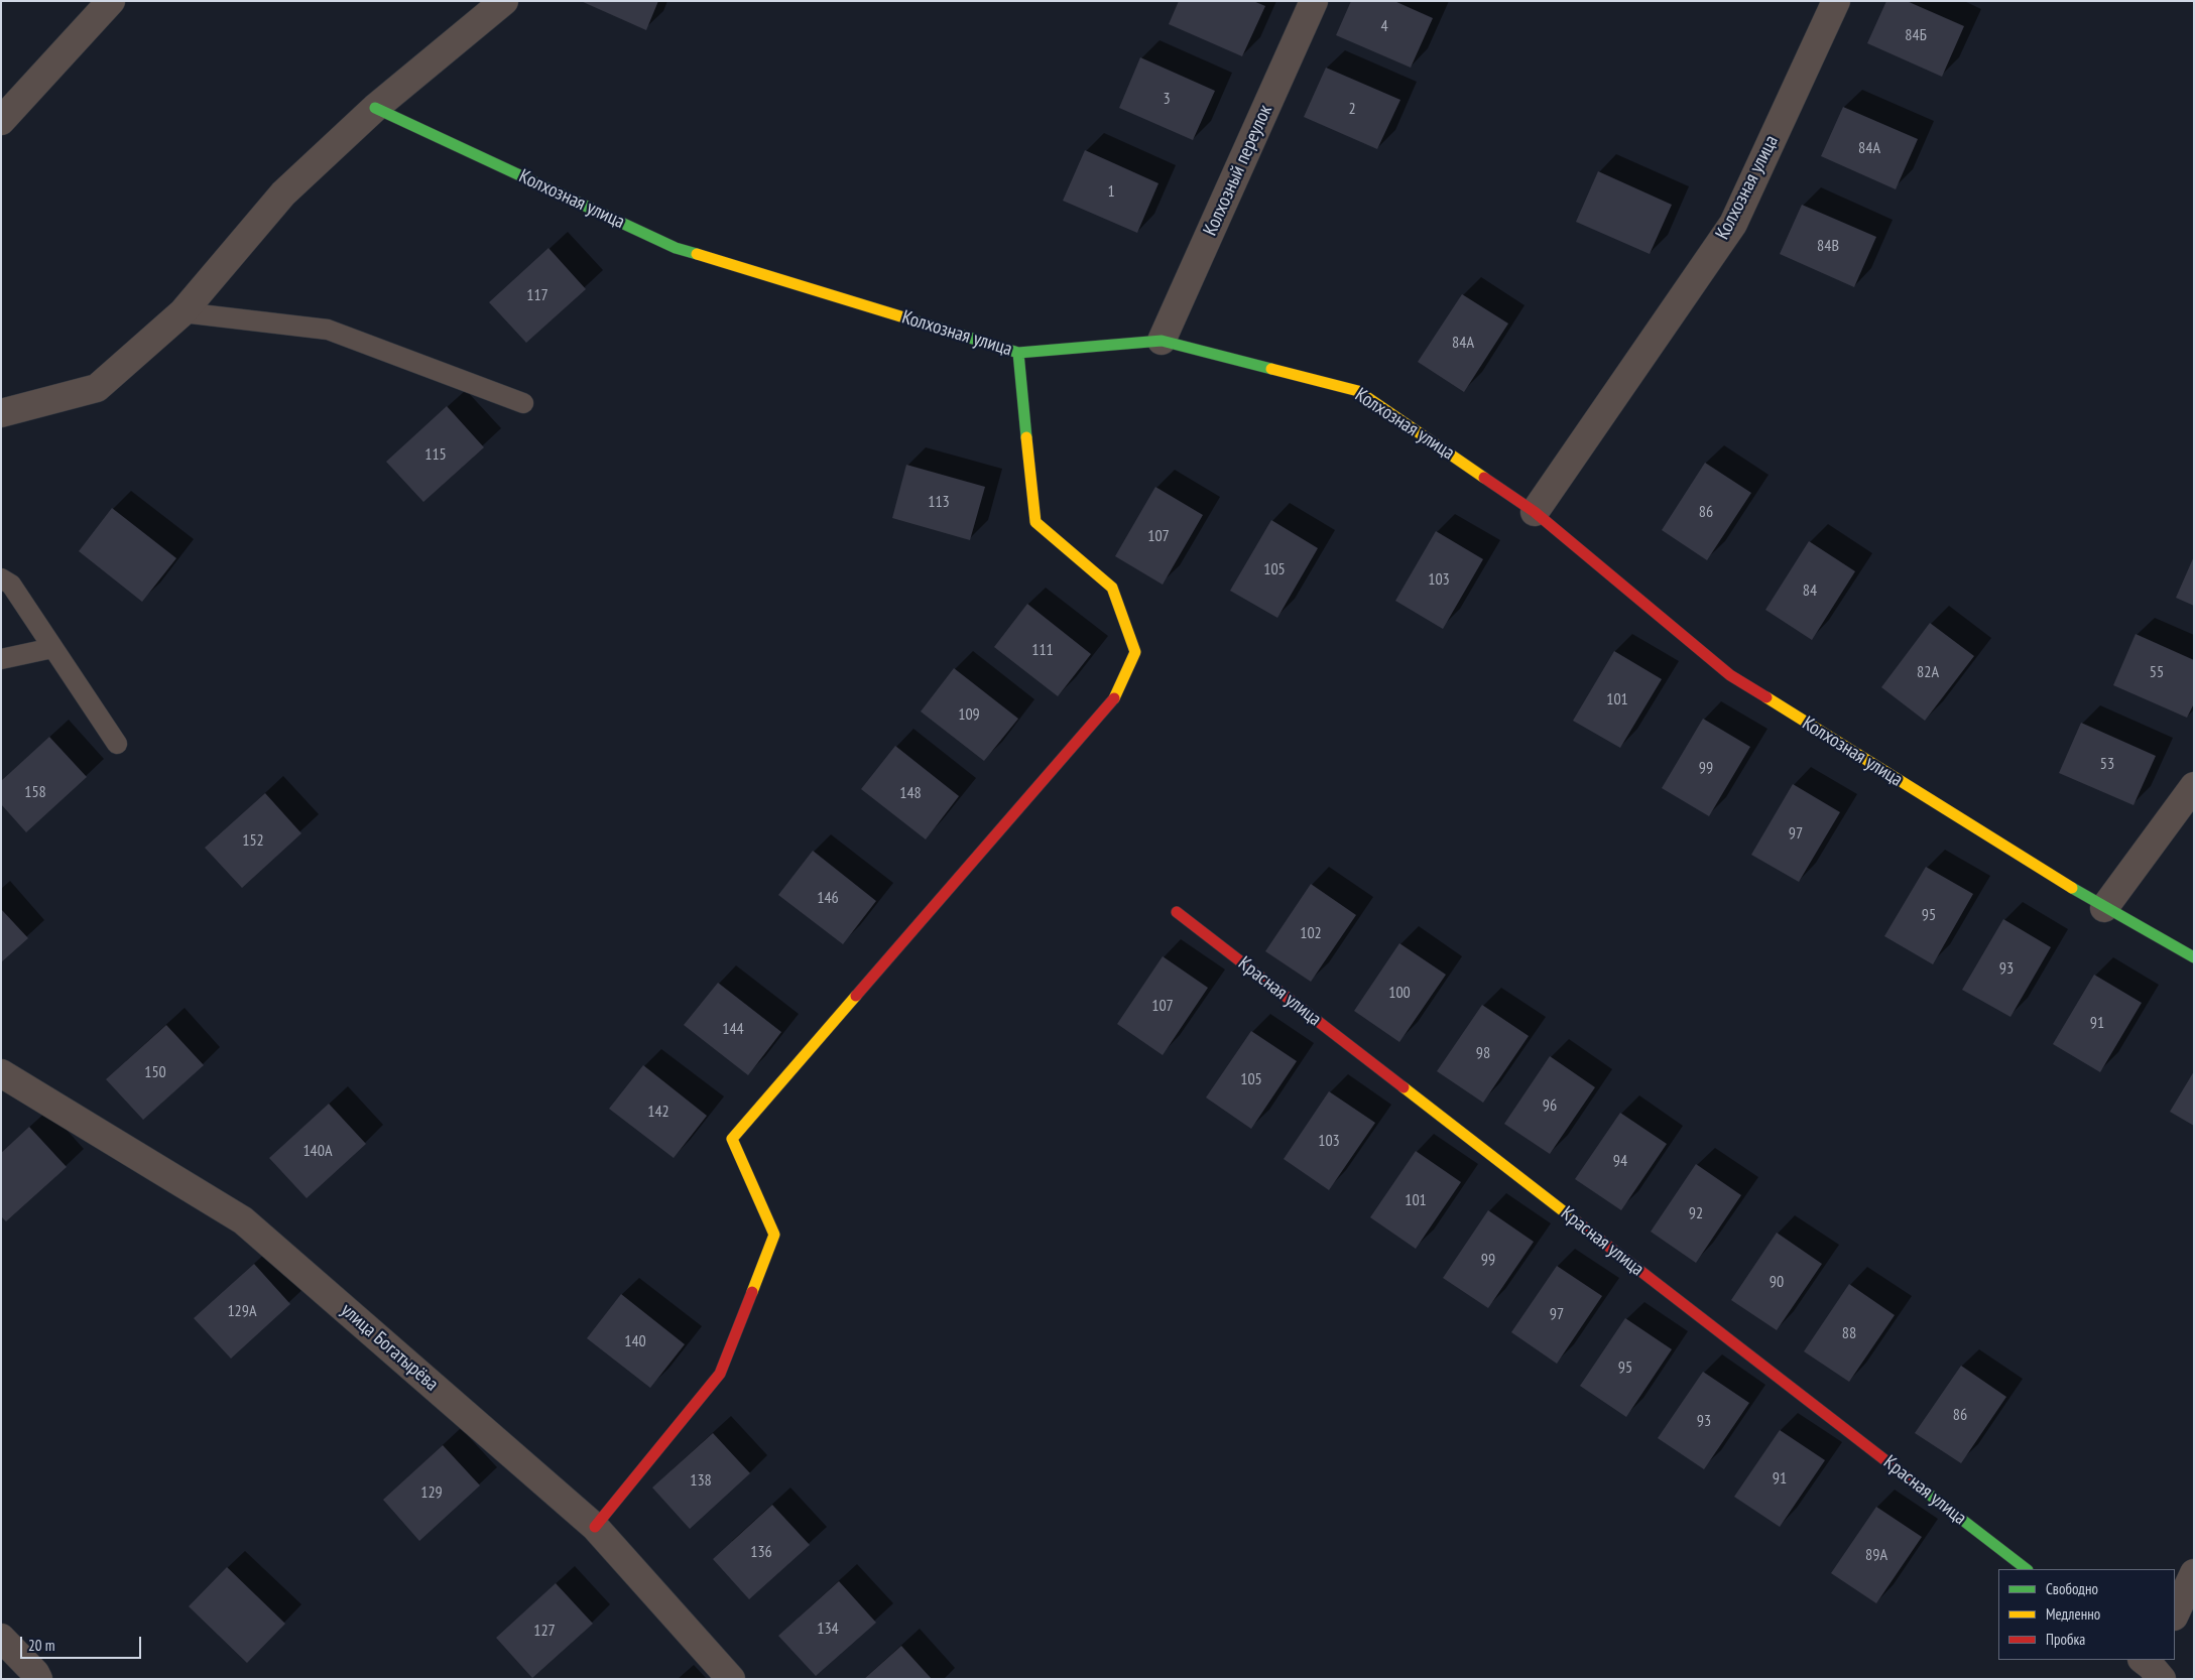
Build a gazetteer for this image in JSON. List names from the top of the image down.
{
  "streets": {
    "street": [
      "Колхозный переулок",
      "Колхозная улица",
      "Красная улица",
      "улица Богатырёва"
    ]
  },
  "crossings": [
    ["Колхозный переулок", "Колхозная улица"]
  ],
  "house_numbers": [
    "4",
    "84Б",
    "3",
    "2",
    "84А",
    "1",
    "84В",
    "117",
    "84А",
    "115",
    "113",
    "86",
    "107",
    "105",
    "103",
    "84",
    "111",
    "82А",
    "55",
    "101",
    "109",
    "53",
    "99",
    "158",
    "148",
    "97",
    "152",
    "146",
    "95",
    "102",
    "93",
    "100",
    "107",
    "91",
    "144",
    "98",
    "150",
    "105",
    "96",
    "142",
    "103",
    "140А",
    "94",
    "101",
    "92",
    "99",
    "90",
    "129А",
    "97",
    "88",
    "140",
    "95",
    "86",
    "93",
    "91",
    "138",
    "129",
    "136",
    "89А",
    "134",
    "127"
  ],
  "legend": ["Свободно", "Медленно", "Пробка"],
  "scale_bar": "20 m"
}
